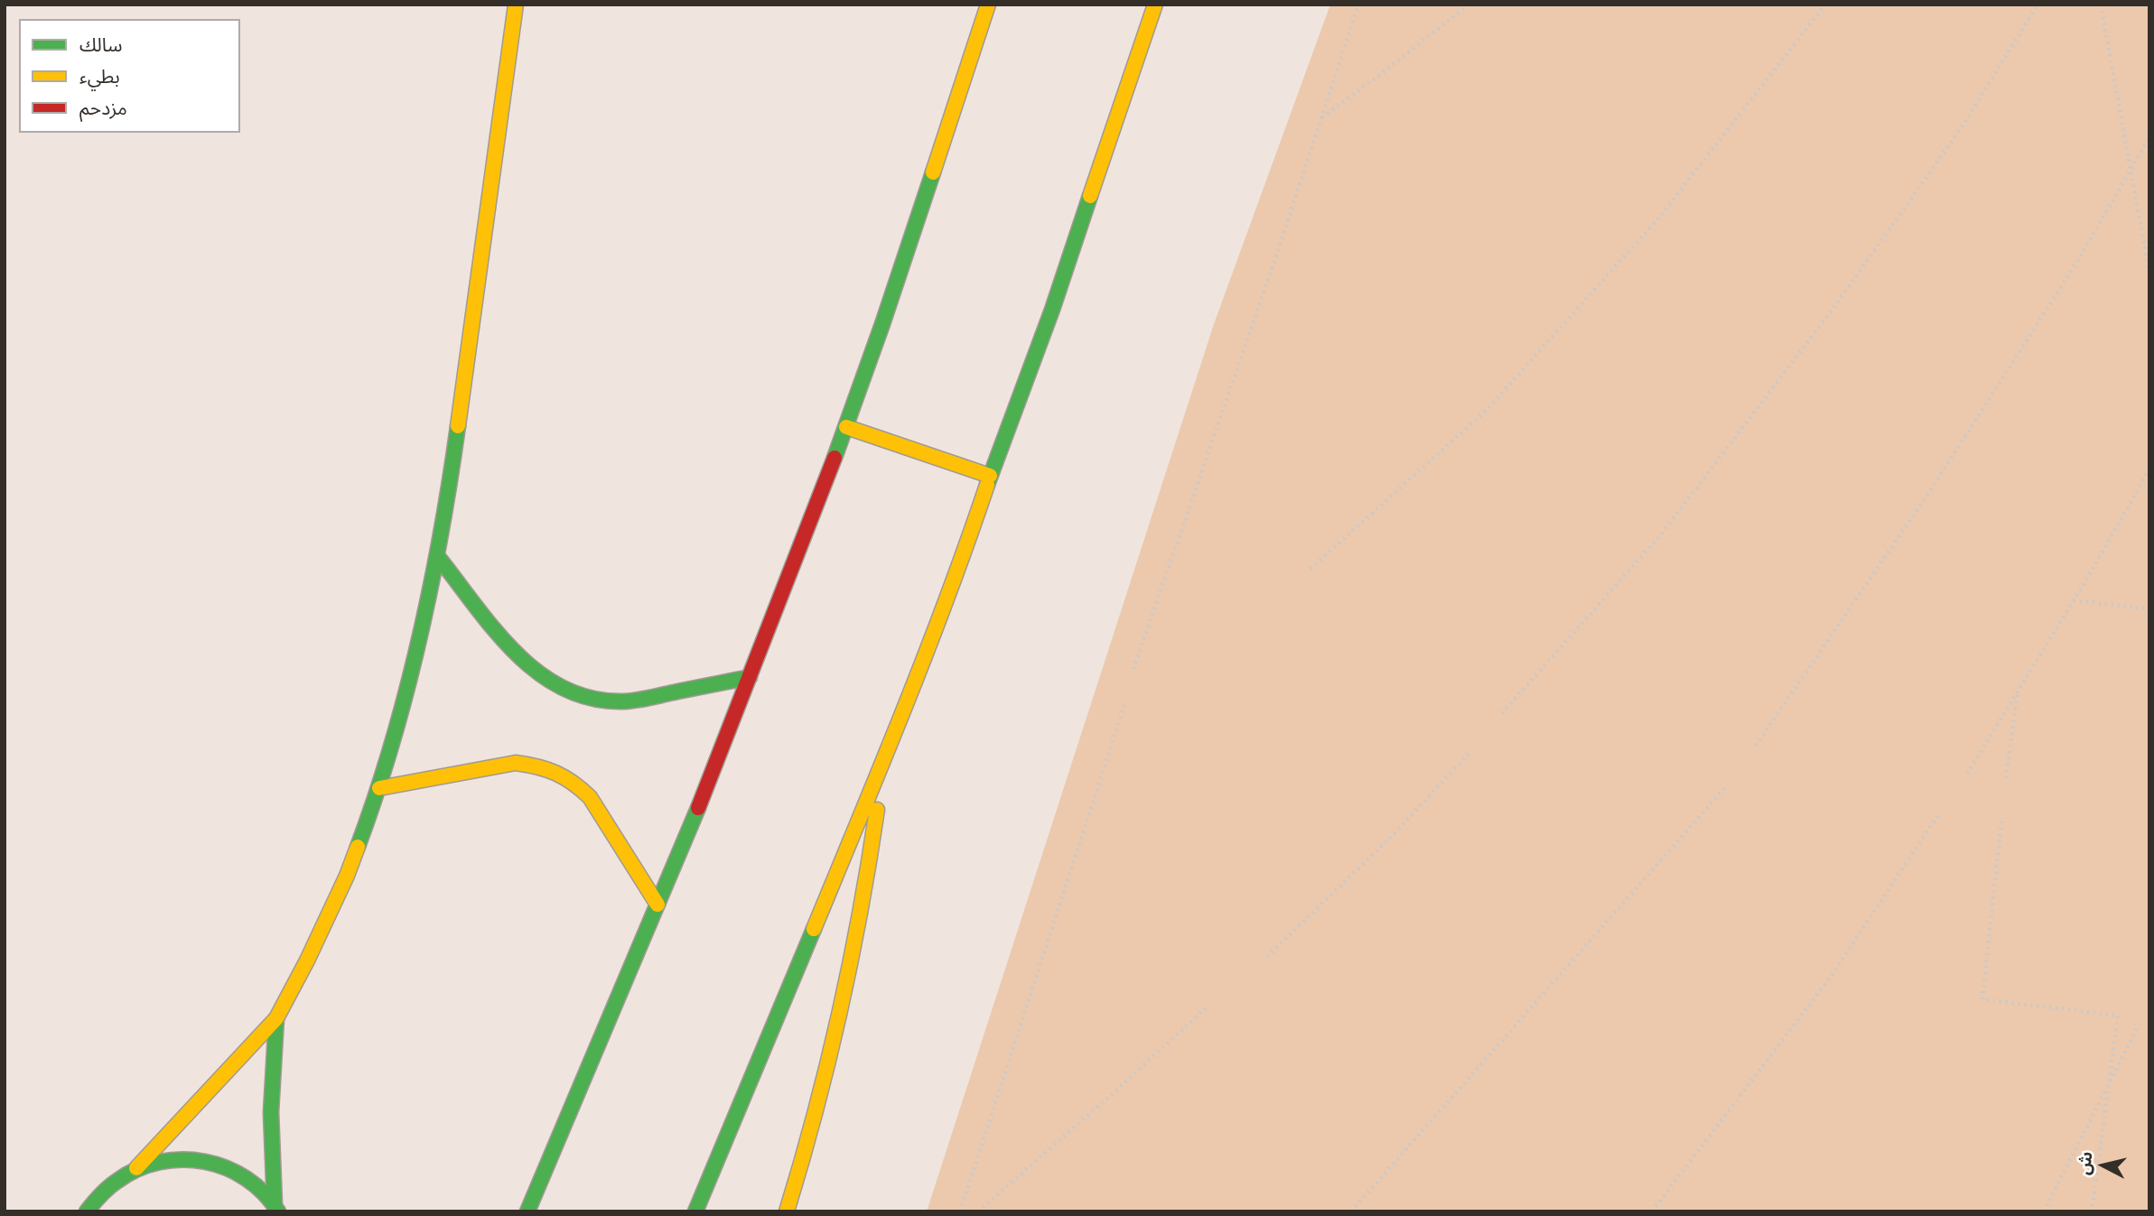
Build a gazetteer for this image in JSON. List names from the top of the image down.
{
  "legend": ["سالك", "بطيء", "مزدحم"],
  "north": "left"
}
